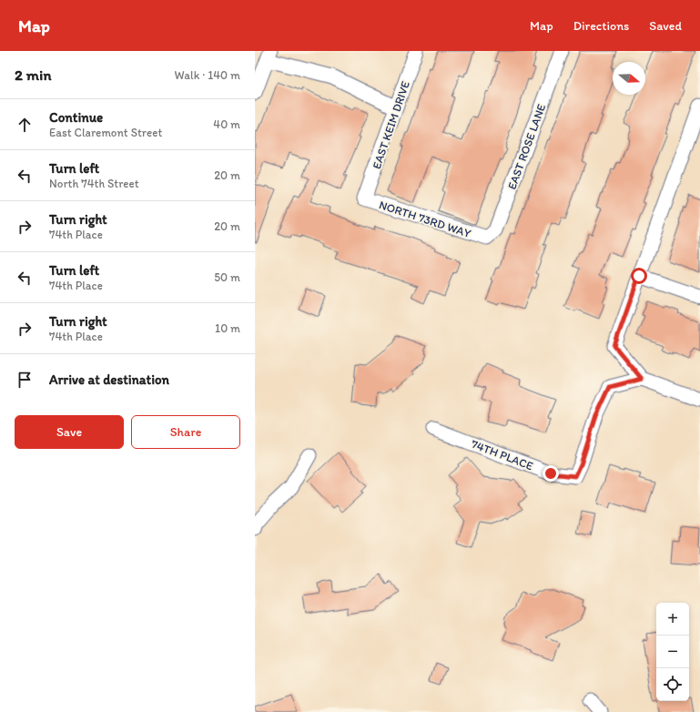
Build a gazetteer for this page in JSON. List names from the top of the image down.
{
  "streets": {
    "street": [
      "EAST KEIM DRIVE",
      "EAST ROSE LANE",
      "NORTH 73RD WAY",
      "74TH PLACE"
    ]
  },
  "crossings": [
    ["EAST KEIM DRIVE", "NORTH 73RD WAY"],
    ["EAST ROSE LANE", "NORTH 73RD WAY"]
  ],
  "north": "right",
  "page": {
    "header": "Map",
    "nav": ["Map", "Directions", "Saved"],
    "heading": ["2 min", "Walk · 140 m"],
    "list": [
      ["Continue", "East Claremont Street", "40 m"],
      ["Turn left", "North 74th Street", "20 m"],
      ["Turn right", "74th Place", "20 m"],
      ["Turn left", "74th Place", "50 m"],
      ["Turn right", "74th Place", "10 m"],
      "Arrive at destination"
    ],
    "buttons": ["Save", "Share"],
    "map_buttons": ["+", "−"]
  }
}
